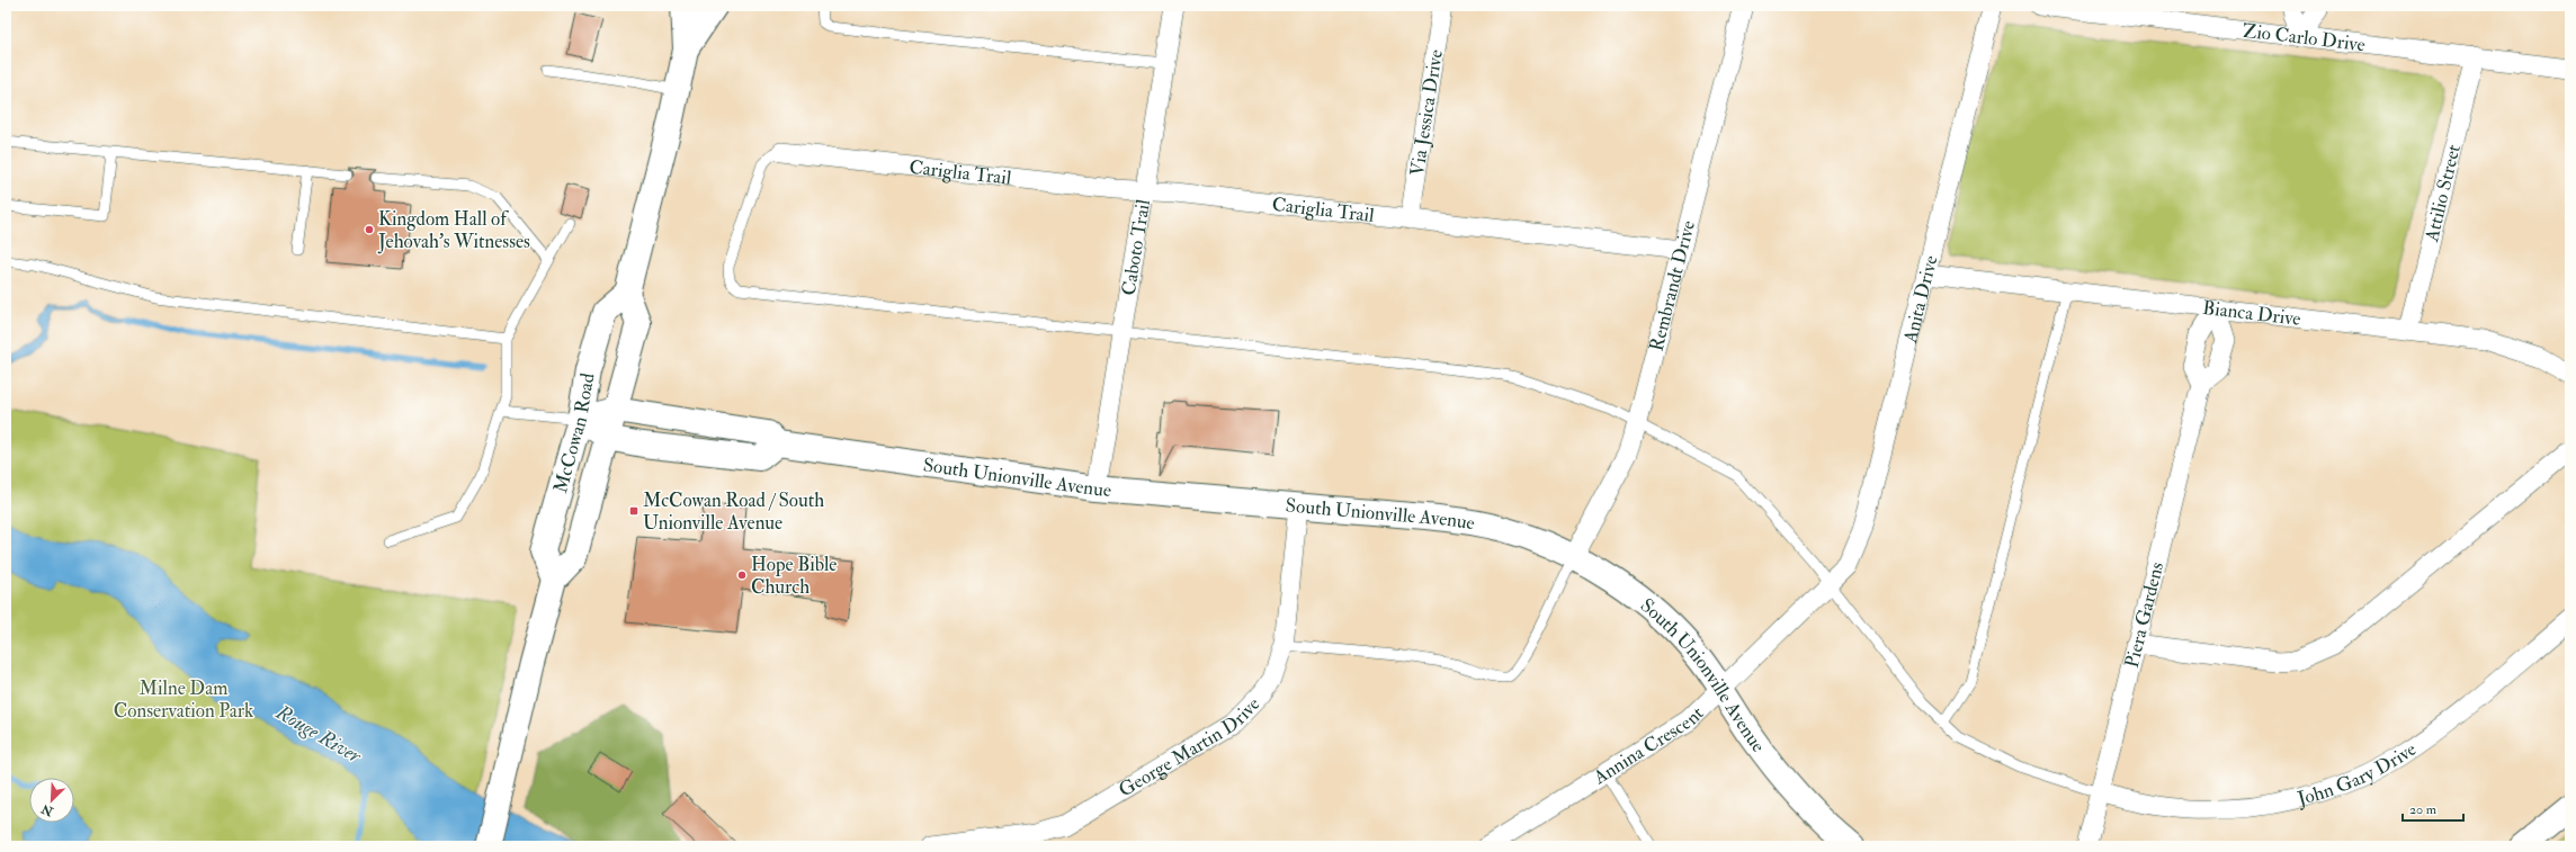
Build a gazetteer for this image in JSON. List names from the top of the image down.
{
  "streets": {
    "street": [
      "Zio Carlo Drive",
      "Via Jessica Drive",
      "Cariglia Trail",
      "Attilio Street",
      "Caboto Trail",
      "Rembrandt Drive",
      "Anita Drive",
      "Bianca Drive",
      "McCowan Road",
      "South Unionville Avenue",
      "Piera Gardens",
      "Annina Crescent",
      "George Martin Drive",
      "John Gary Drive"
    ]
  },
  "crossings": [
    ["Zio Carlo Drive", "Attilio Street"],
    ["Via Jessica Drive", "Cariglia Trail"],
    ["Cariglia Trail", "Caboto Trail"],
    ["Cariglia Trail", "Rembrandt Drive"],
    ["Cariglia Trail", "Anita Drive"],
    ["Cariglia Trail", "Piera Gardens"],
    ["Cariglia Trail", "Annina Crescent"],
    ["Cariglia Trail", "John Gary Drive"],
    ["Attilio Street", "Bianca Drive"],
    ["Caboto Trail", "South Unionville Avenue"],
    ["Rembrandt Drive", "South Unionville Avenue"],
    ["Anita Drive", "Bianca Drive"],
    ["Anita Drive", "Annina Crescent"],
    ["McCowan Road", "South Unionville Avenue"],
    ["South Unionville Avenue", "Annina Crescent"],
    ["South Unionville Avenue", "George Martin Drive"],
    ["Piera Gardens", "John Gary Drive"]
  ],
  "water": ["Rouge River"],
  "parks": ["Milne Dam Conservation Park"],
  "places": {
    "other": ["Kingdom Hall of Jehovah's Witnesses", "Hope Bible Church"],
    "transit": ["McCowan Road / South Unionville Avenue"]
  },
  "scale_bar": "20 m",
  "north": "bottom left"
}
